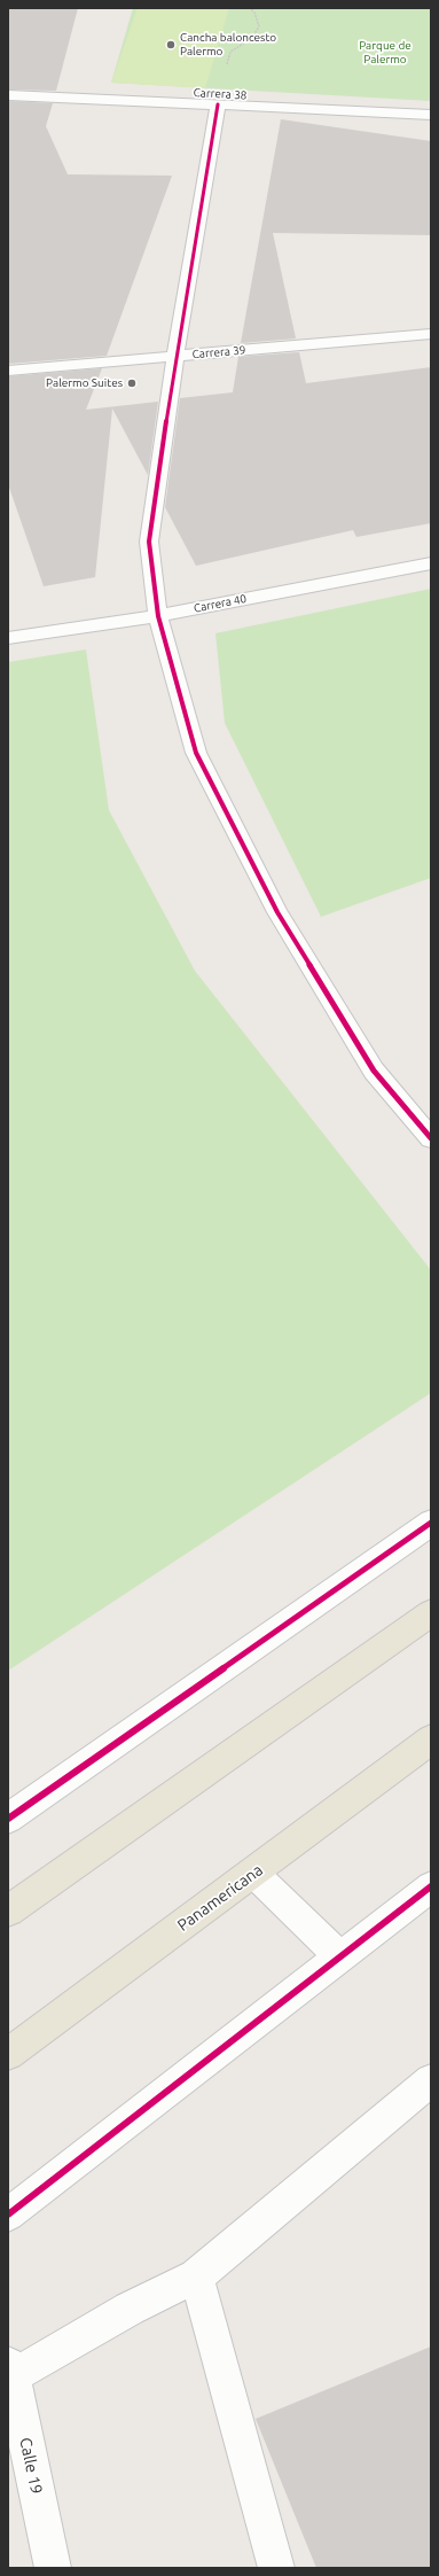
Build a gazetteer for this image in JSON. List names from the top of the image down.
{
  "streets": {
    "main road": ["Panamericana"],
    "street": [
      "Carrera 38",
      "Carrera 39",
      "Carrera 40",
      "Calle 19"
    ]
  },
  "parks": ["Parque de Palermo"],
  "places": ["Cancha baloncesto Palermo", "Palermo Suites"]
}
